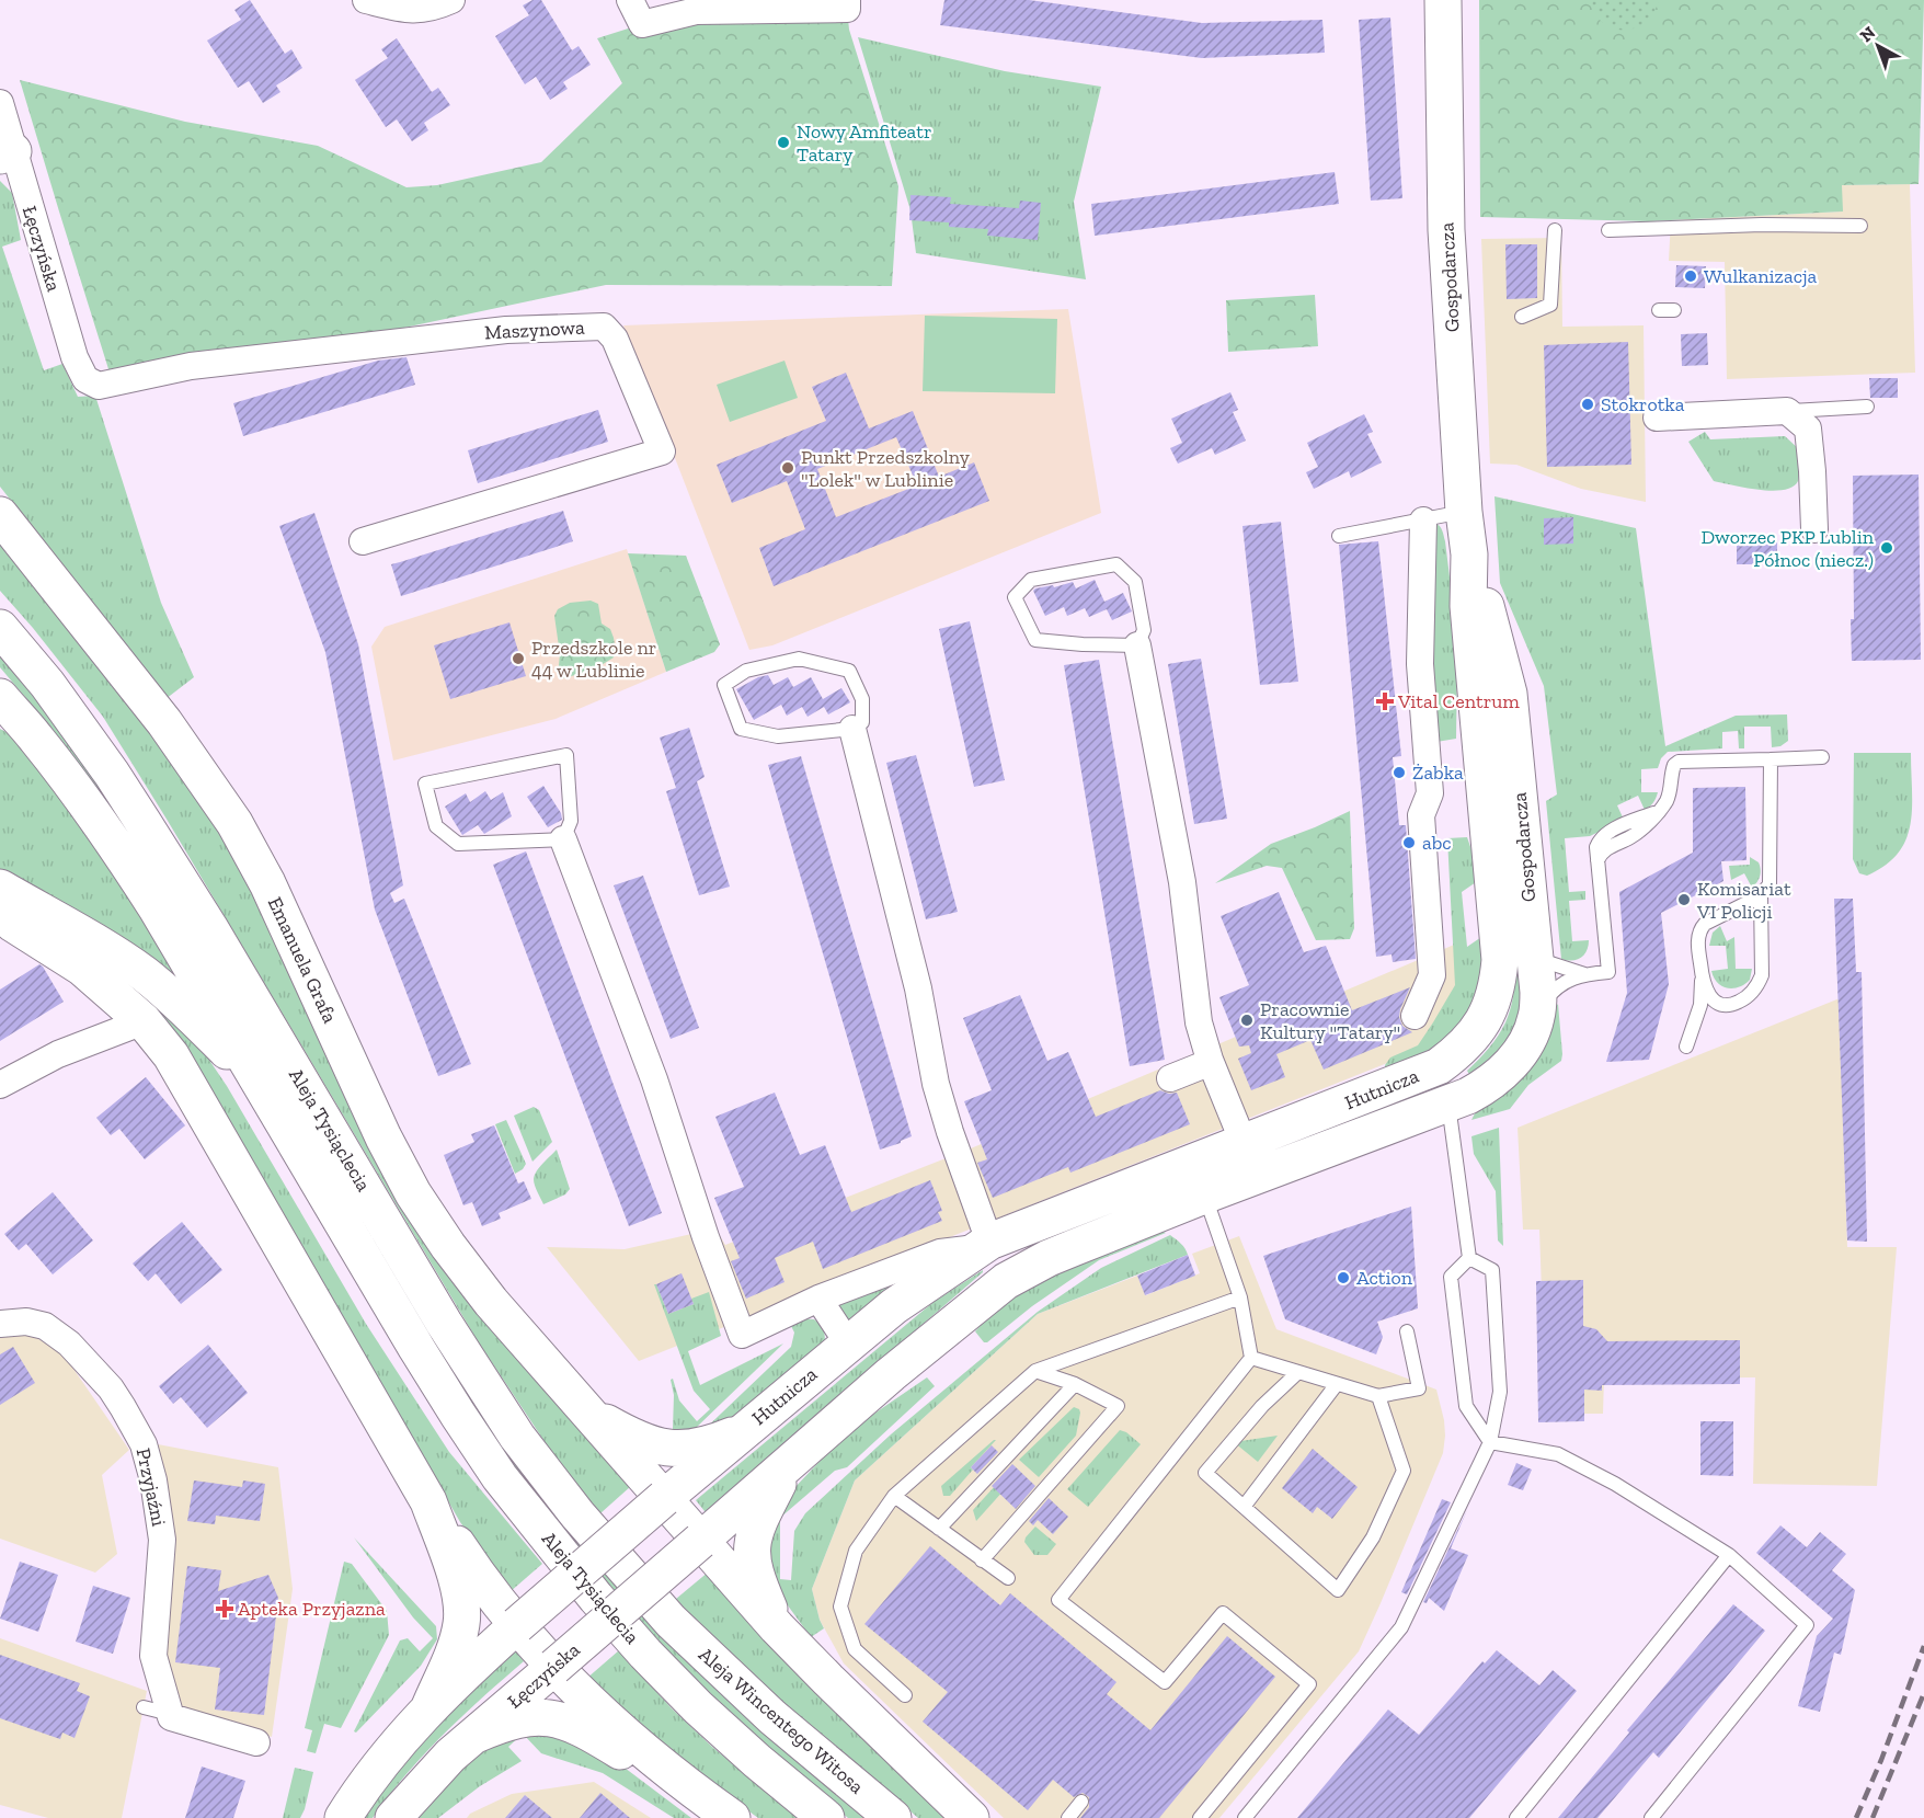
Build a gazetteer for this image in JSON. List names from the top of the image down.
{
  "streets": {
    "street": [
      "Łęczyńska",
      "Gospodarcza",
      "Maszynowa",
      "Emanuela Grafa",
      "Hutnicza",
      "Aleja Tysiąclecia",
      "Przyjaźni",
      "Aleja Wincentego Witosa"
    ]
  },
  "crossings": [
    ["Łęczyńska", "Maszynowa"],
    ["Łęczyńska", "Hutnicza"],
    ["Gospodarcza", "Hutnicza"],
    ["Emanuela Grafa", "Hutnicza"],
    ["Aleja Tysiąclecia", "Aleja Wincentego Witosa"]
  ],
  "places": {
    "other": [
      "Nowy Amfiteatr Tatary",
      "Wulkanizacja",
      "Stokrotka",
      "Punkt Przedszkolny \"Lolek\" w Lublinie",
      "Dworzec PKP Lublin Północ (niecz.)",
      "Przedszkole nr 44 w Lublinie",
      "Żabka",
      "abc",
      "Komisariat VI Policji",
      "Pracownie Kultury \"Tatary\"",
      "Action"
    ],
    "health": ["Vital Centrum", "Apteka Przyjazna"]
  },
  "north": "top left"
}
